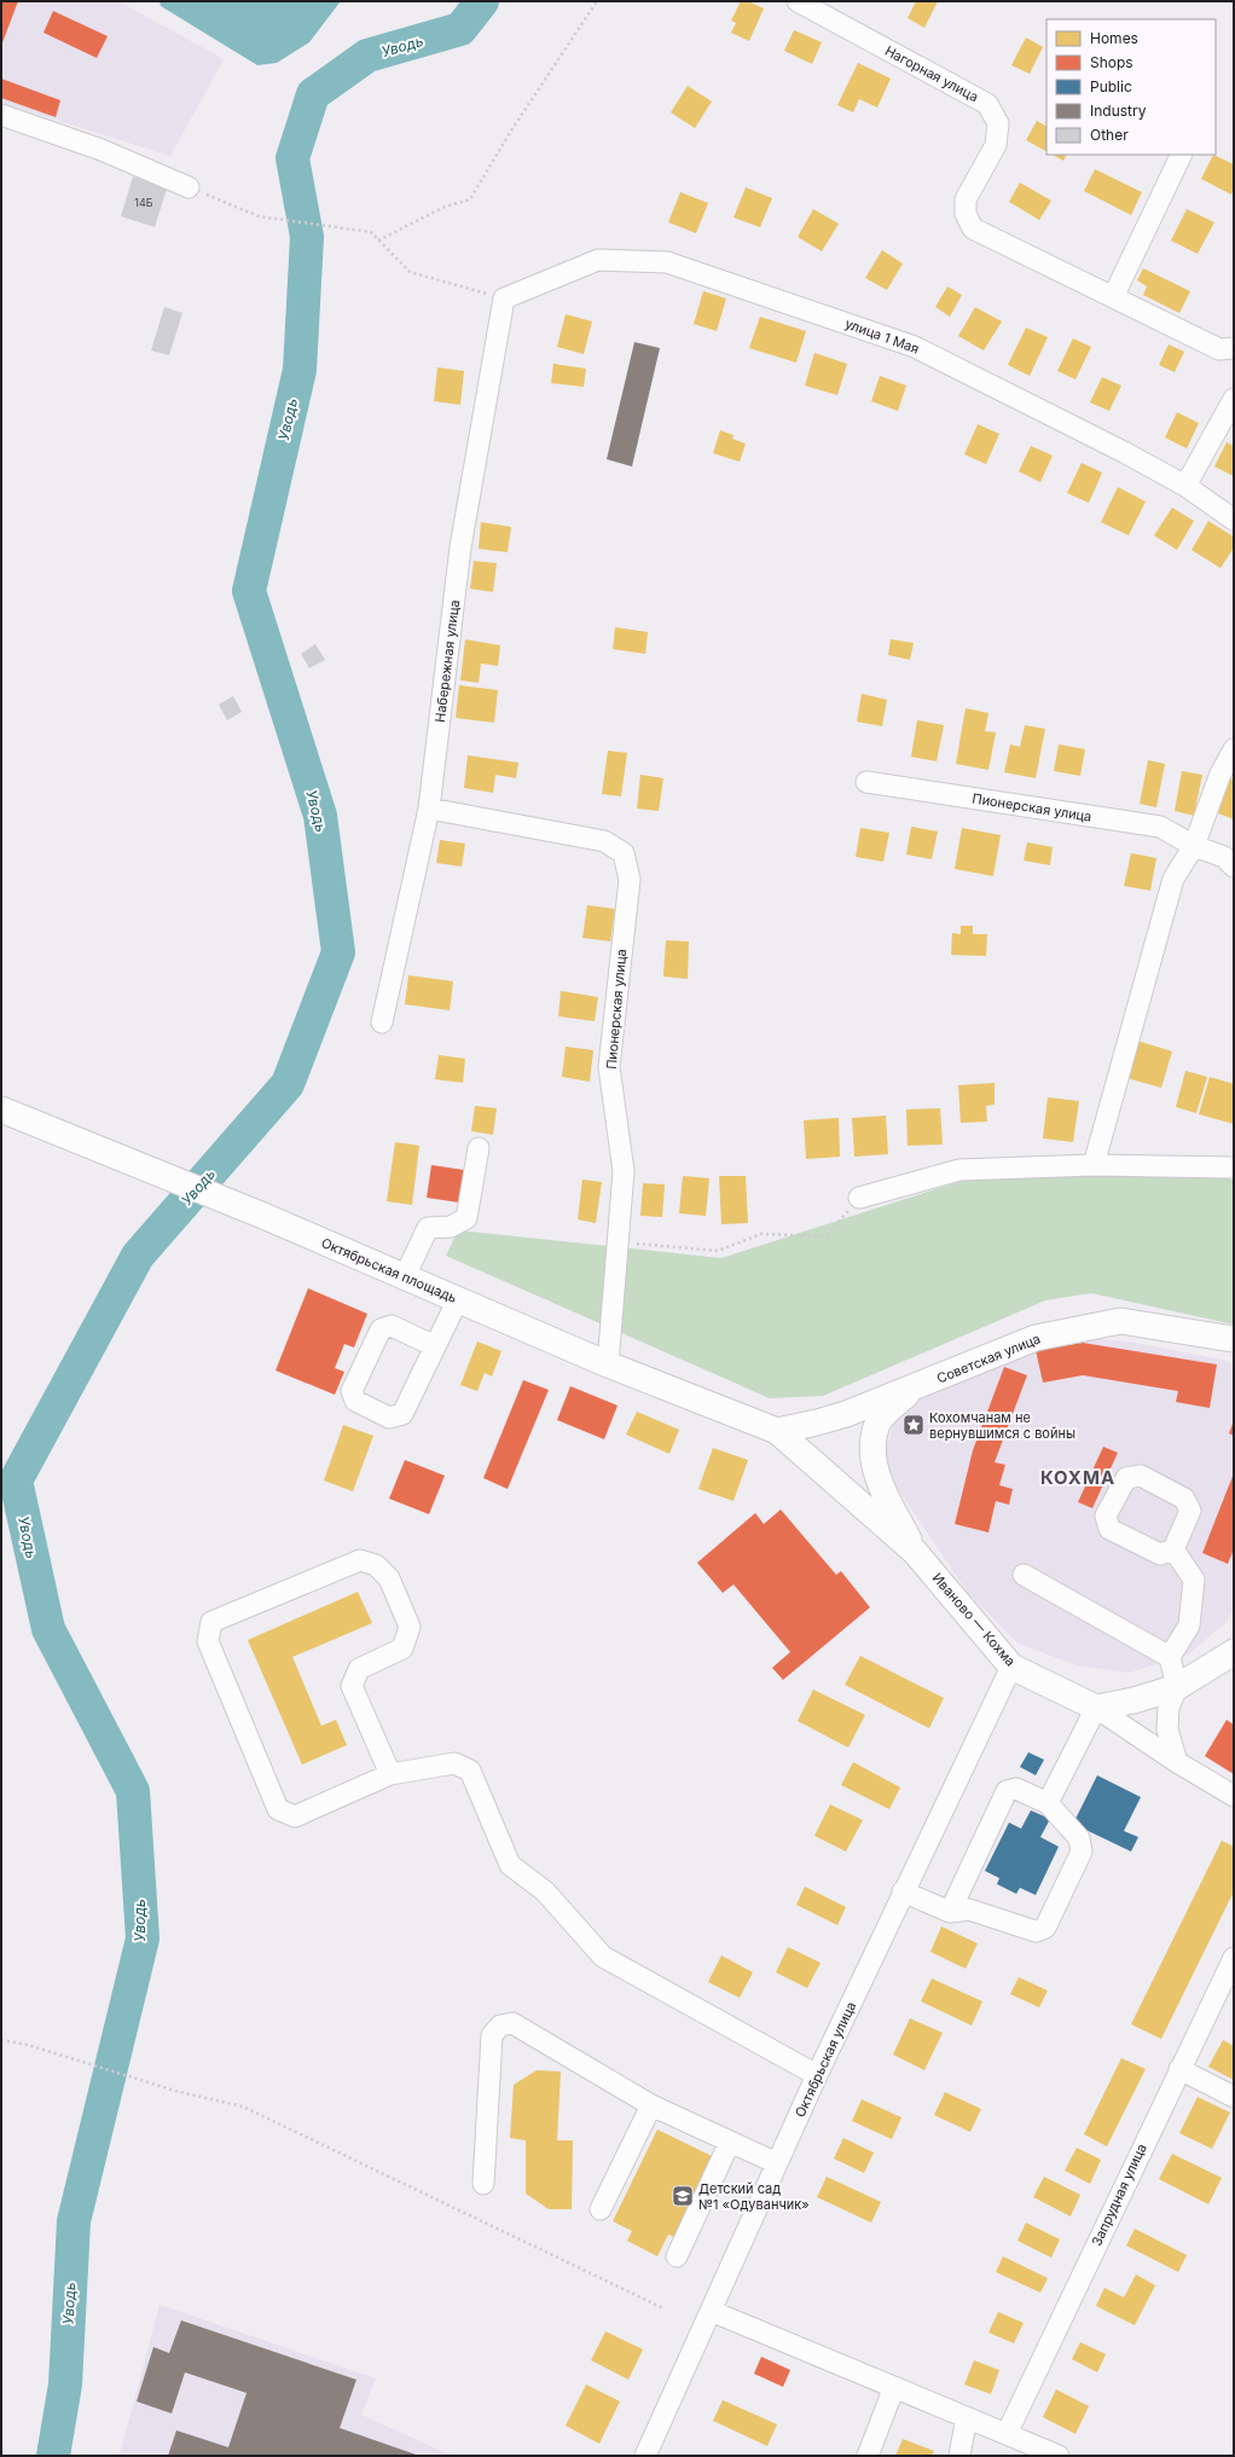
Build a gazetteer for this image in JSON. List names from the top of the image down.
{
  "streets": {
    "main road": ["Октябрьская площадь", "Советская улица", "Иваново — Кохма"],
    "street": [
      "Нагорная улица",
      "улица 1 Мая",
      "Набережная улица",
      "Пионерская улица",
      "Октябрьская улица",
      "Запрудная улица"
    ]
  },
  "crossings": [
    ["улица 1 Мая", "Набережная улица"],
    ["Набережная улица", "Пионерская улица"],
    ["Пионерская улица", "Октябрьская площадь"],
    ["Октябрьская площадь", "Советская улица"],
    ["Октябрьская площадь", "Иваново — Кохма"],
    ["Советская улица", "Иваново — Кохма"],
    ["Иваново — Кохма", "Октябрьская улица"]
  ],
  "districts": ["КОХМА"],
  "water": ["Уводь"],
  "places": {
    "place": ["Кохомчанам не вернувшимся с войны"],
    "school or university": ["Детский сад №1 «Одуванчик»"]
  },
  "house_numbers": ["14Б"],
  "legend": [
    "Homes",
    "Shops",
    "Public",
    "Industry",
    "Other"
  ]
}
